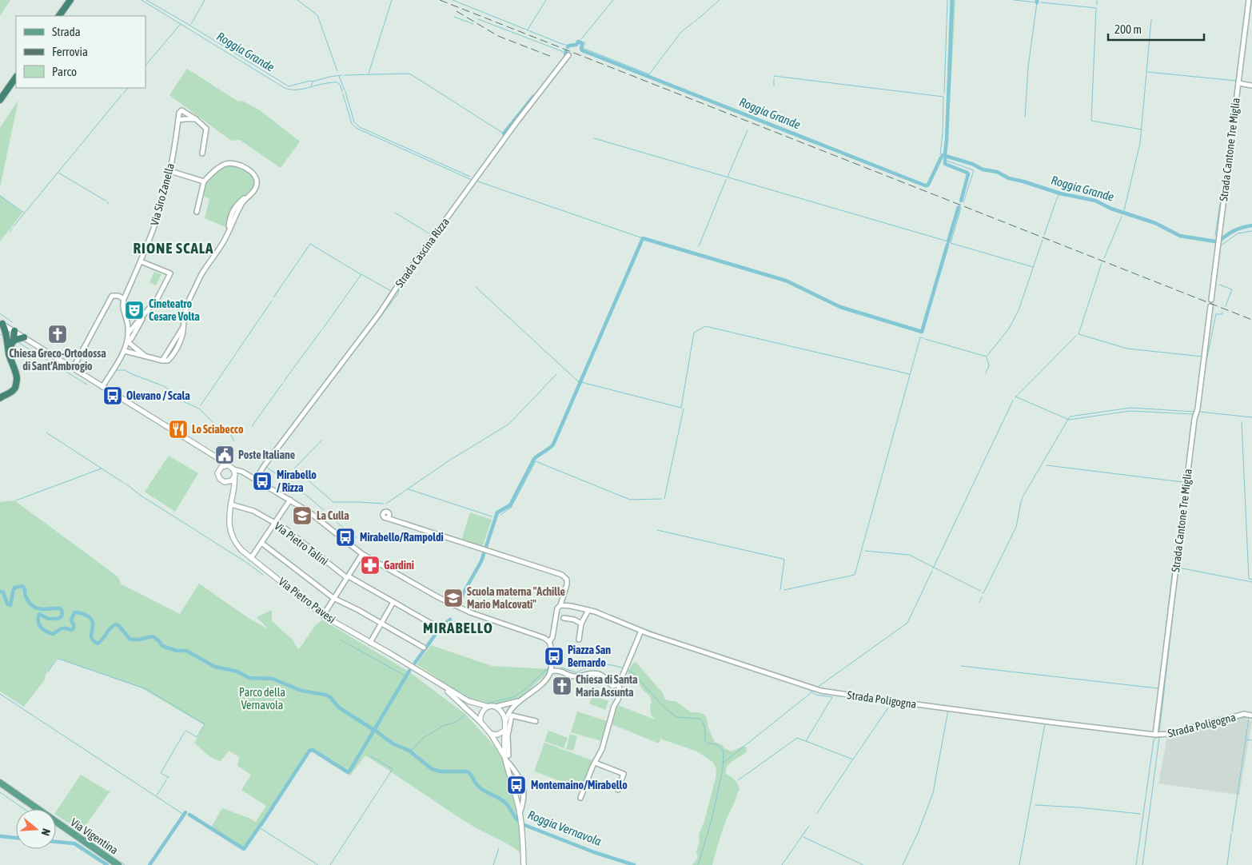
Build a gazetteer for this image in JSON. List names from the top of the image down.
{
  "streets": {
    "main road": ["Via Vigentina"],
    "street": [
      "Strada Cantone Tre Miglia",
      "Via Siro Zanella",
      "Strada Cascina Rizza",
      "Via Pietro Talini",
      "Via Pietro Pavesi",
      "Strada Poligogna"
    ]
  },
  "crossings": [
    ["Strada Cantone Tre Miglia", "Strada Poligogna"],
    ["Via Pietro Talini", "Via Pietro Pavesi"]
  ],
  "districts": ["RIONE SCALA", "MIRABELLO"],
  "water": ["Roggia Grande", "Roggia Vernavola"],
  "parks": ["Parco della Vernavola"],
  "places": {
    "theatre": ["Cineteatro Cesare Volta"],
    "church": ["Chiesa Greco-Ortodossa di Sant’Ambrogio", "Chiesa di Santa Maria Assunta"],
    "bus stop": [
      "Olevano / Scala",
      "Mirabello / Rizza",
      "Mirabello/Rampoldi",
      "Piazza San Bernardo",
      "Montemaino/Mirabello"
    ],
    "restaurant": ["Lo Sciabecco"],
    "public building": ["Poste Italiane"],
    "school or university": ["La Culla", "Scuola materna \"Achille Mario Malcovati\""],
    "pharmacy": ["Gardini"]
  },
  "legend": ["Strada", "Ferrovia", "Parco"],
  "scale_bar": "200 m",
  "north": "right"
}
